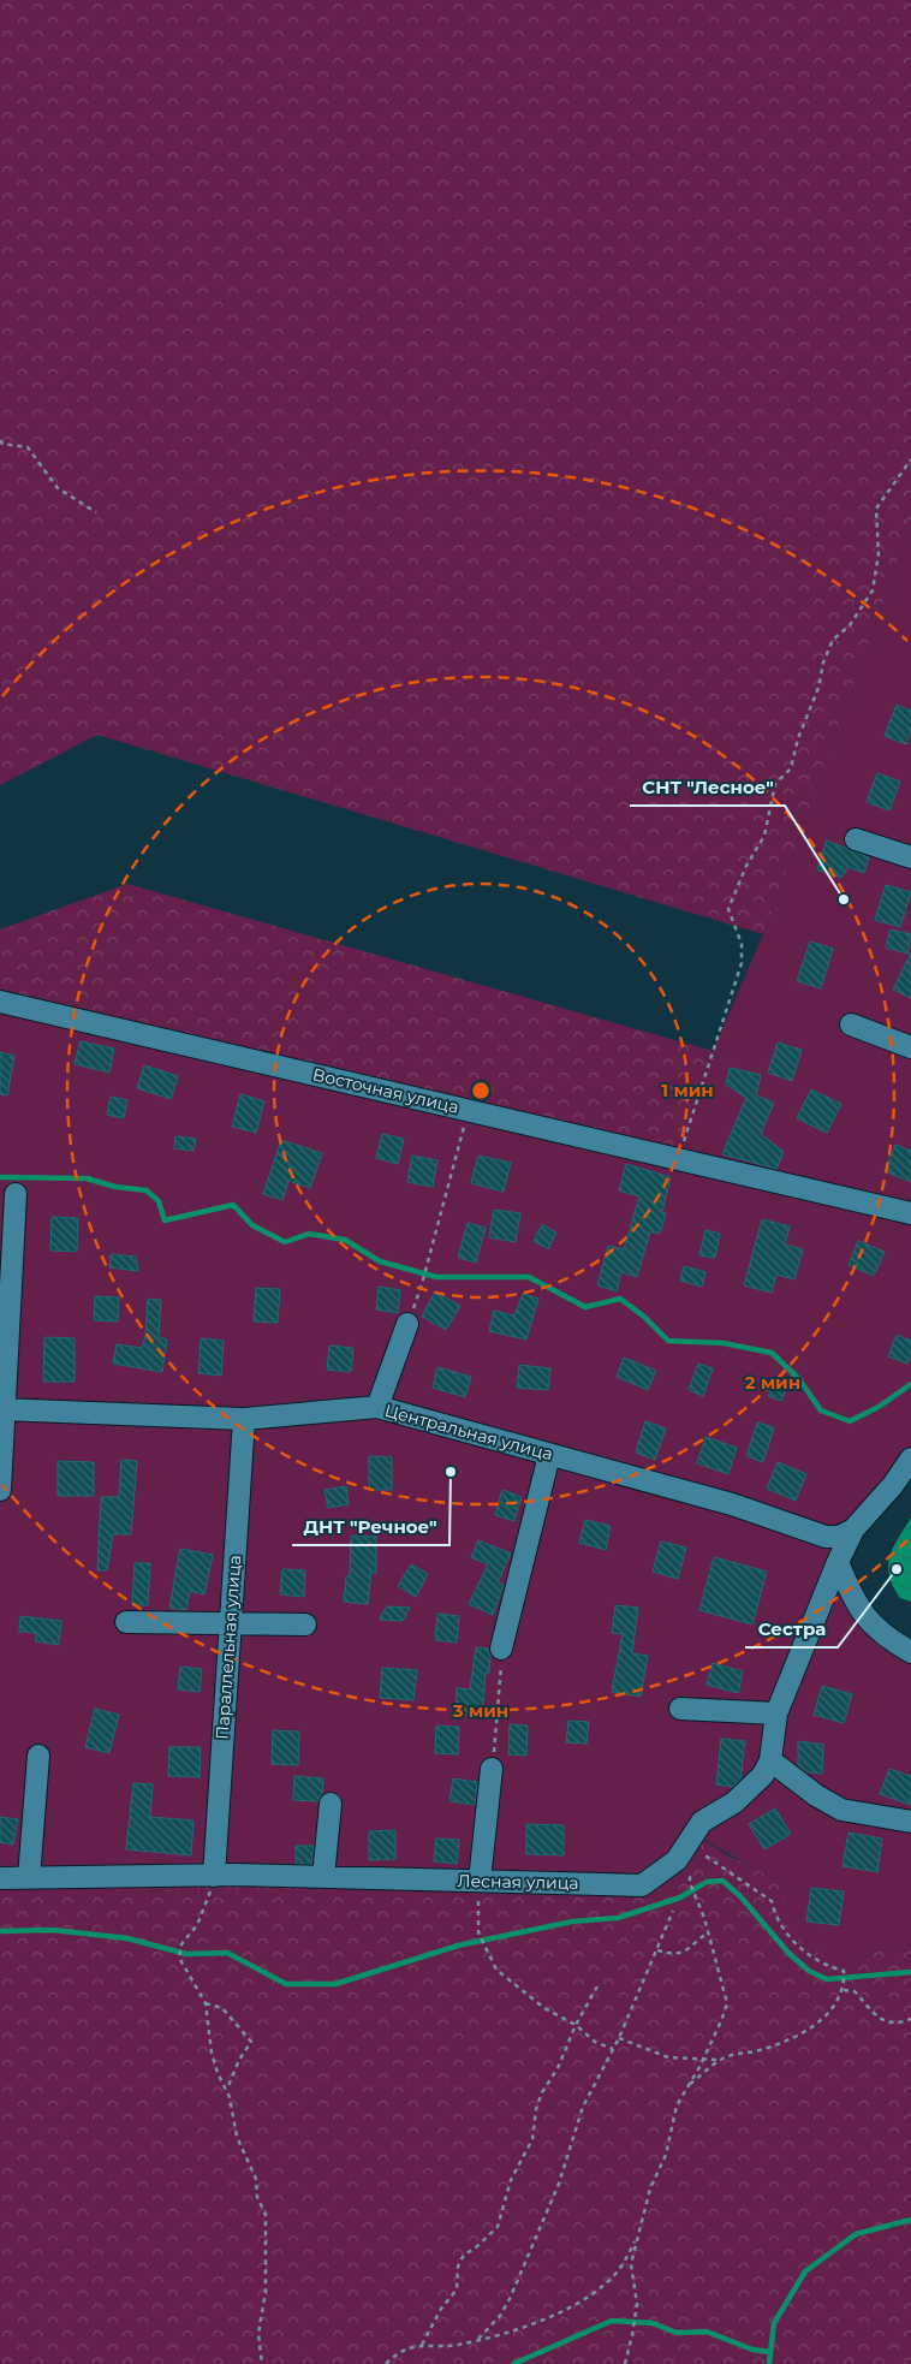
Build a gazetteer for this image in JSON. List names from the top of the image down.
{
  "streets": {
    "street": [
      "Восточная улица",
      "Центральная улица",
      "Параллельная улица",
      "Лесная улица"
    ]
  },
  "crossings": [
    ["Центральная улица", "Параллельная улица"],
    ["Центральная улица", "Лесная улица"],
    ["Параллельная улица", "Лесная улица"]
  ],
  "places": ["СНТ \"Лесное\"", "ДНТ \"Речное\"", "Сестра"],
  "rings": ["1 мин", "2 мин", "3 мин"]
}
